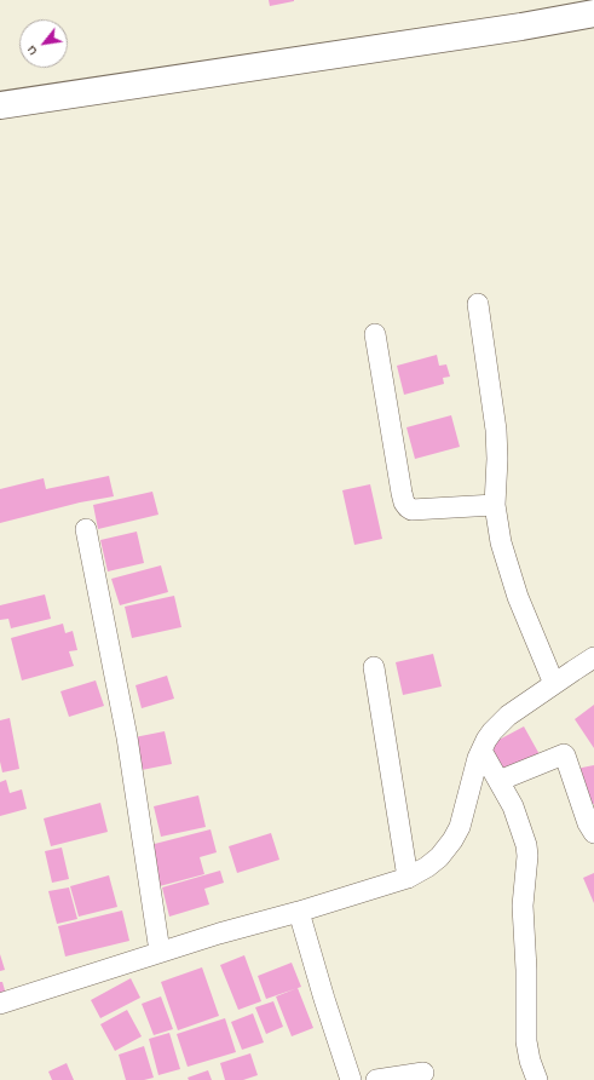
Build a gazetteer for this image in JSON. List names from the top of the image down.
{
  "north": "bottom left"
}
